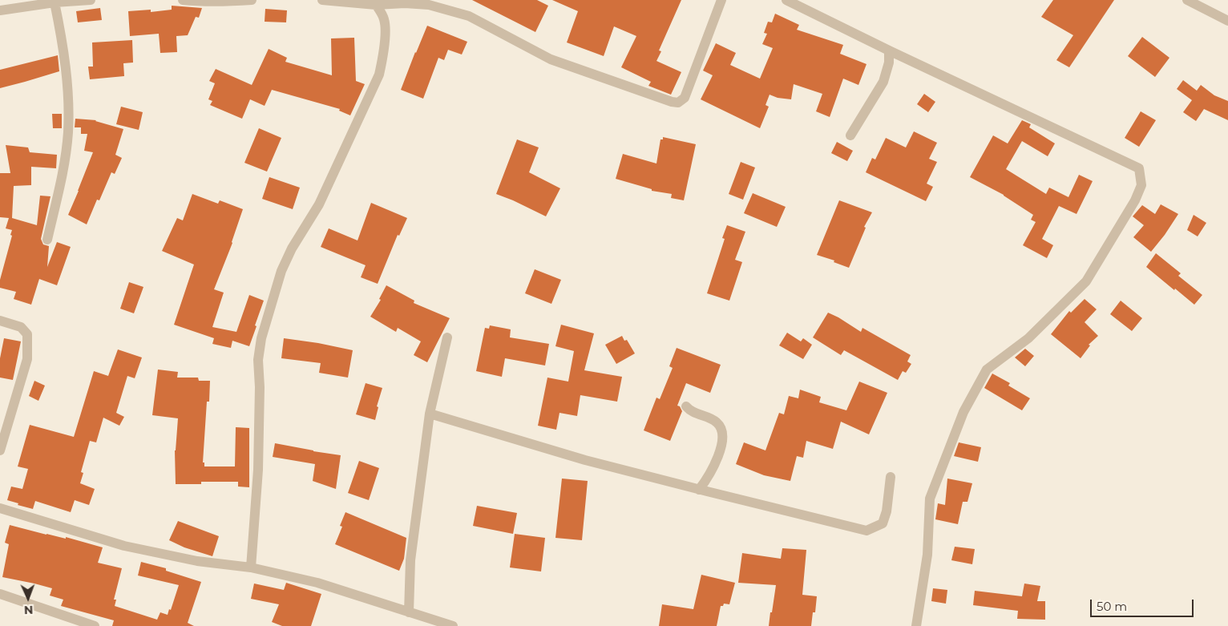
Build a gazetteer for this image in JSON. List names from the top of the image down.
{
  "scale_bar": "50 m",
  "north": "bottom"
}
